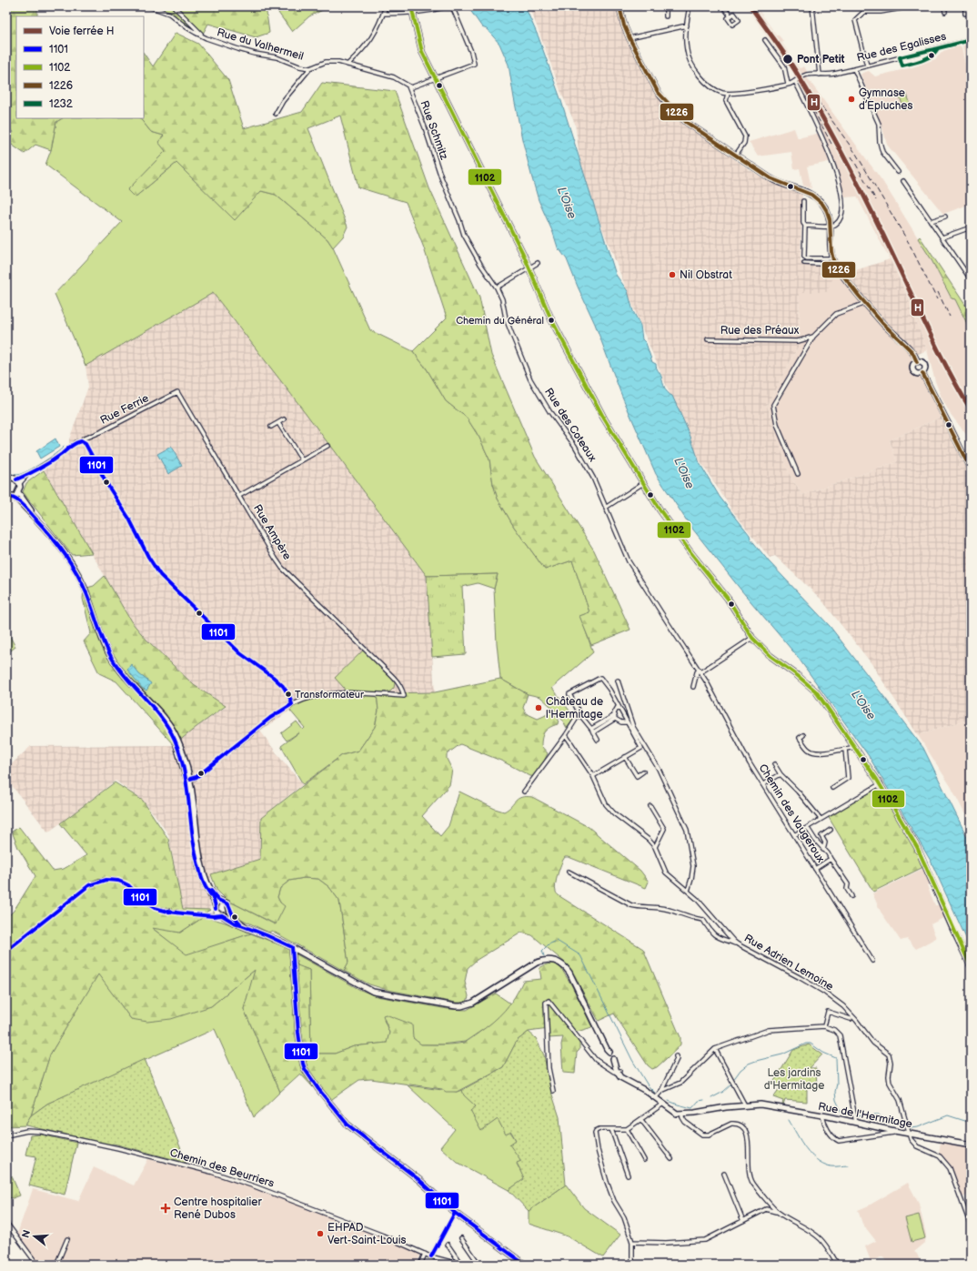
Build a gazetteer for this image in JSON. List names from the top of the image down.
{
  "streets": {
    "main road": ["Rue de l'Hermitage"],
    "street": [
      "Rue du Valhermeil",
      "Rue des Egalisses",
      "Rue Schmitz",
      "Rue des Préaux",
      "Rue Ferrie",
      "Rue des Coteaux",
      "Rue Ampère",
      "Chemin des Vaugeroux",
      "Rue Adrien Lemoine",
      "Chemin des Beurriers"
    ]
  },
  "crossings": [
    ["Rue du Valhermeil", "Rue Schmitz"],
    ["Rue Schmitz", "Rue des Coteaux"],
    ["Rue Ferrie", "Rue Ampère"],
    ["Rue des Coteaux", "Chemin des Vaugeroux"],
    ["Rue Adrien Lemoine", "Rue de l'Hermitage"]
  ],
  "water": ["L'Oise"],
  "parks": ["Les jardins d'Hermitage"],
  "places": {
    "other": [
      "Pont Petit",
      "Gymnase d’Epluches",
      "Nil Obstrat",
      "Chemin du Général",
      "Transformateur",
      "Château de l'Hermitage",
      "EHPAD Vert-Saint-Louis"
    ],
    "health": ["Centre hospitalier René Dubos"]
  },
  "lines": [
    "rail line H",
    "transit line 1102",
    "transit line 1226",
    "transit line 1232",
    "transit line 1101"
  ],
  "legend": [
    "Voie ferrée H",
    "1101",
    "1102",
    "1226",
    "1232"
  ],
  "north": "left"
}
